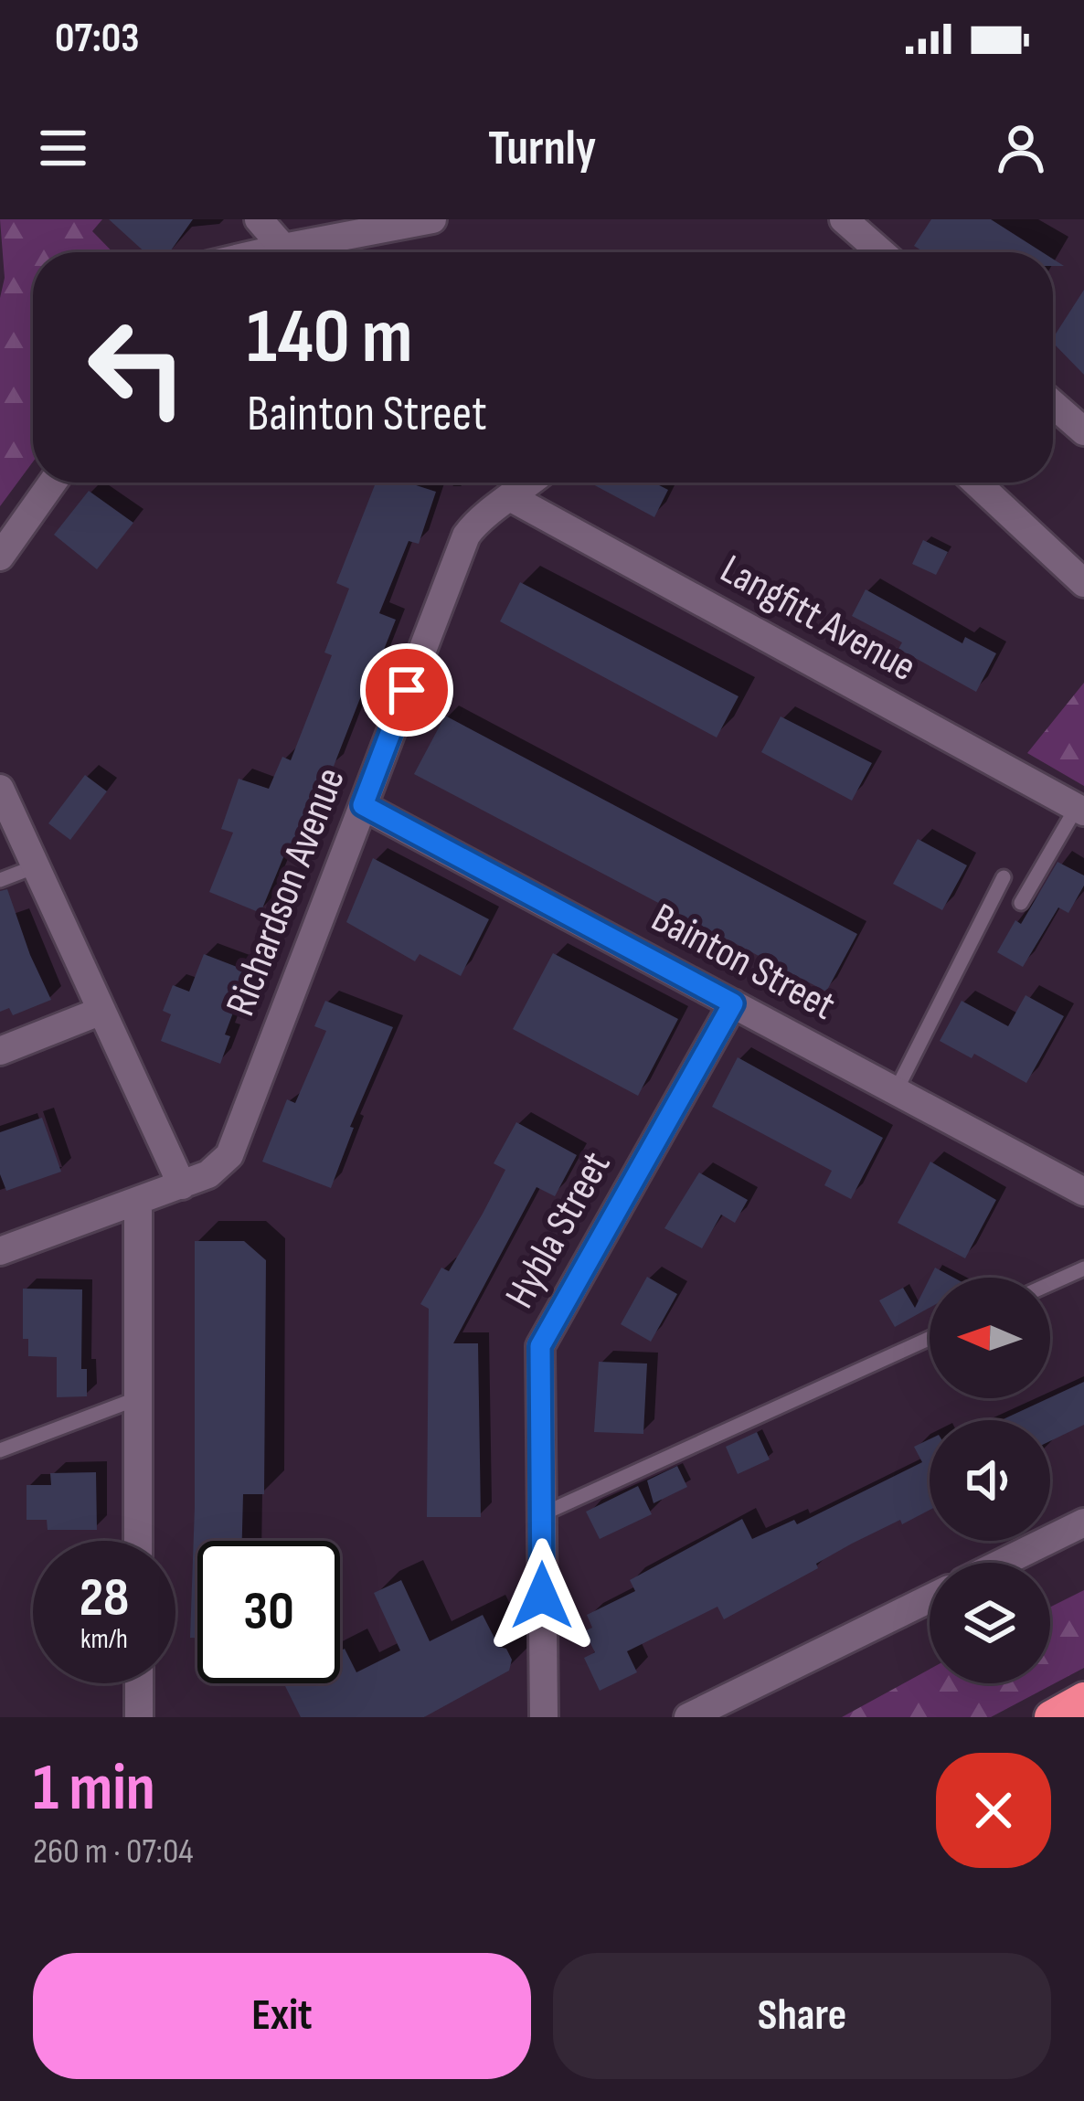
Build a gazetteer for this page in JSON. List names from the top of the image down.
{
  "streets": {
    "street": [
      "Langfitt Avenue",
      "Richardson Avenue",
      "Bainton Street",
      "Hybla Street"
    ]
  },
  "crossings": [
    ["Langfitt Avenue", "Richardson Avenue"],
    ["Richardson Avenue", "Bainton Street"],
    ["Bainton Street", "Hybla Street"]
  ],
  "north": "left",
  "page": {
    "status": "07:03",
    "header": "Turnly",
    "turn": ["140 m", "Bainton Street"],
    "speed": "28 km/h",
    "limit": "30",
    "heading": ["1 min", "260 m · 07:04"],
    "buttons": ["Exit", "Share"]
  }
}
